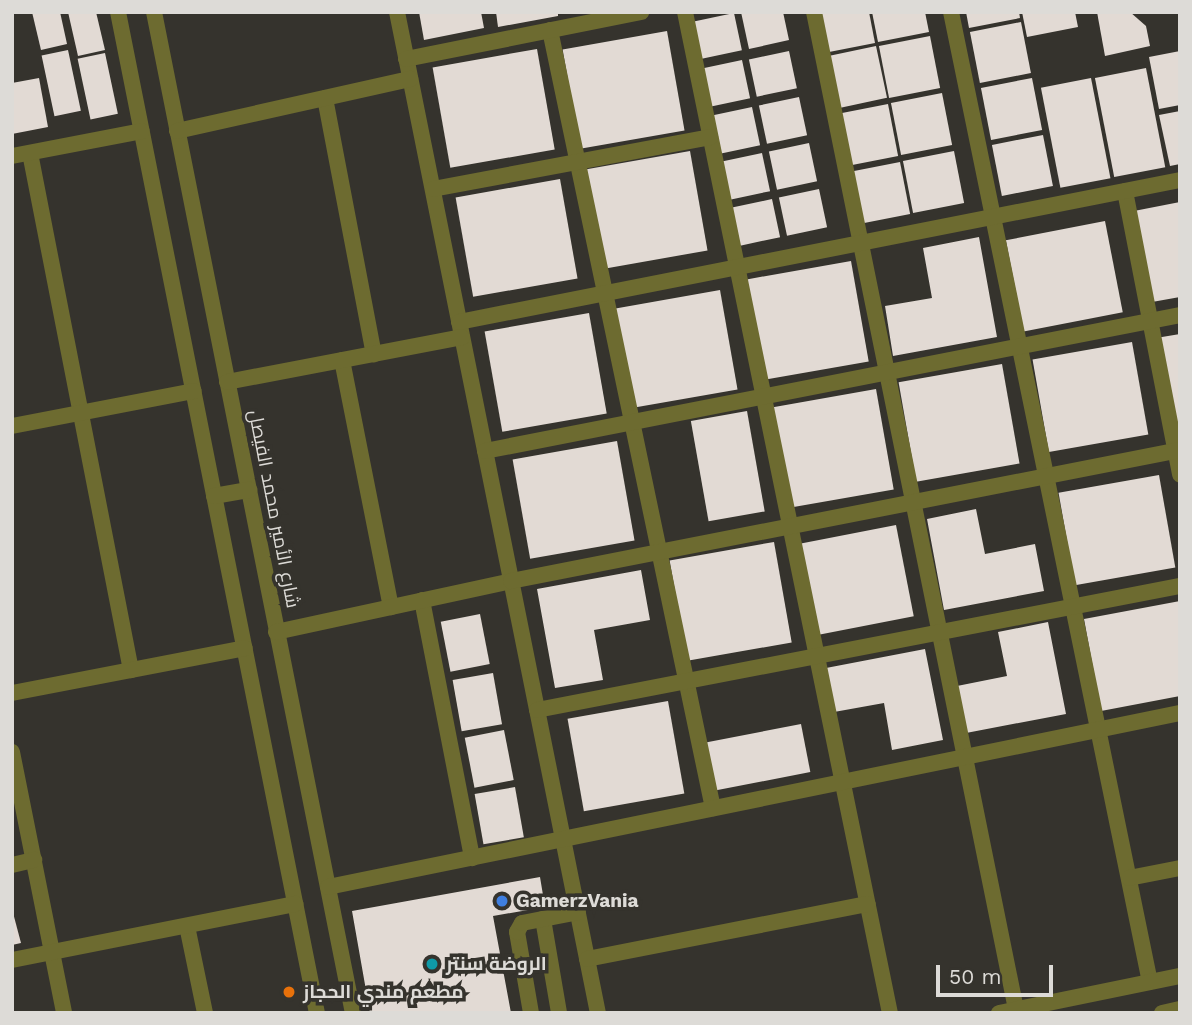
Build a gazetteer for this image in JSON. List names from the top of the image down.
{
  "streets": {
    "street": ["شارع الأمير محمد الفيصل"]
  },
  "places": ["GamerzVania", "الروضة سنتر", "مطعم مندي الحجاز"],
  "scale_bar": "50 m"
}
